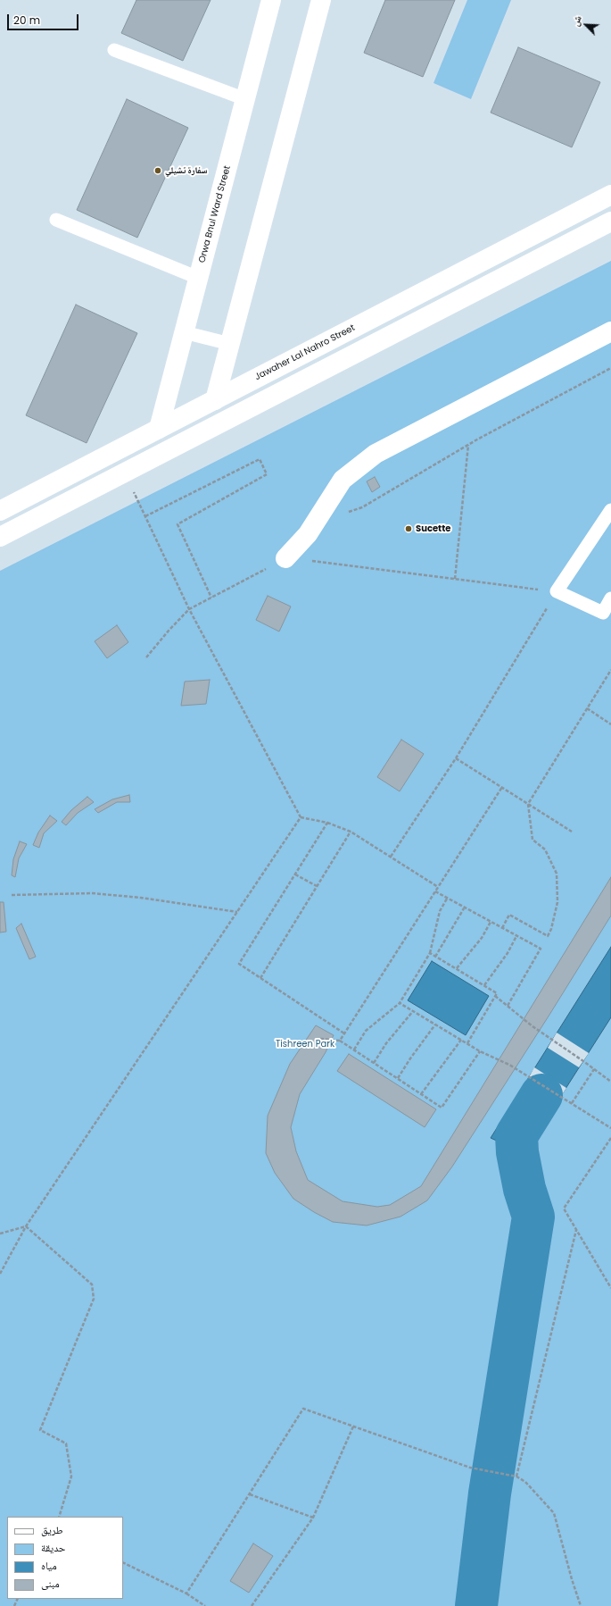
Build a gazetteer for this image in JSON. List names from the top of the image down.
{
  "streets": {
    "main road": ["Orwa Bnul Ward Street", "Jawaher Lal Nahro Street"]
  },
  "crossings": [
    ["Orwa Bnul Ward Street", "Jawaher Lal Nahro Street"]
  ],
  "parks": ["Tishreen Park"],
  "places": ["سفارة تشيلي", "Sucette"],
  "legend": [
    "طريق",
    "حديقة",
    "مياه",
    "مبنى"
  ],
  "scale_bar": "20 m",
  "north": "top left"
}
